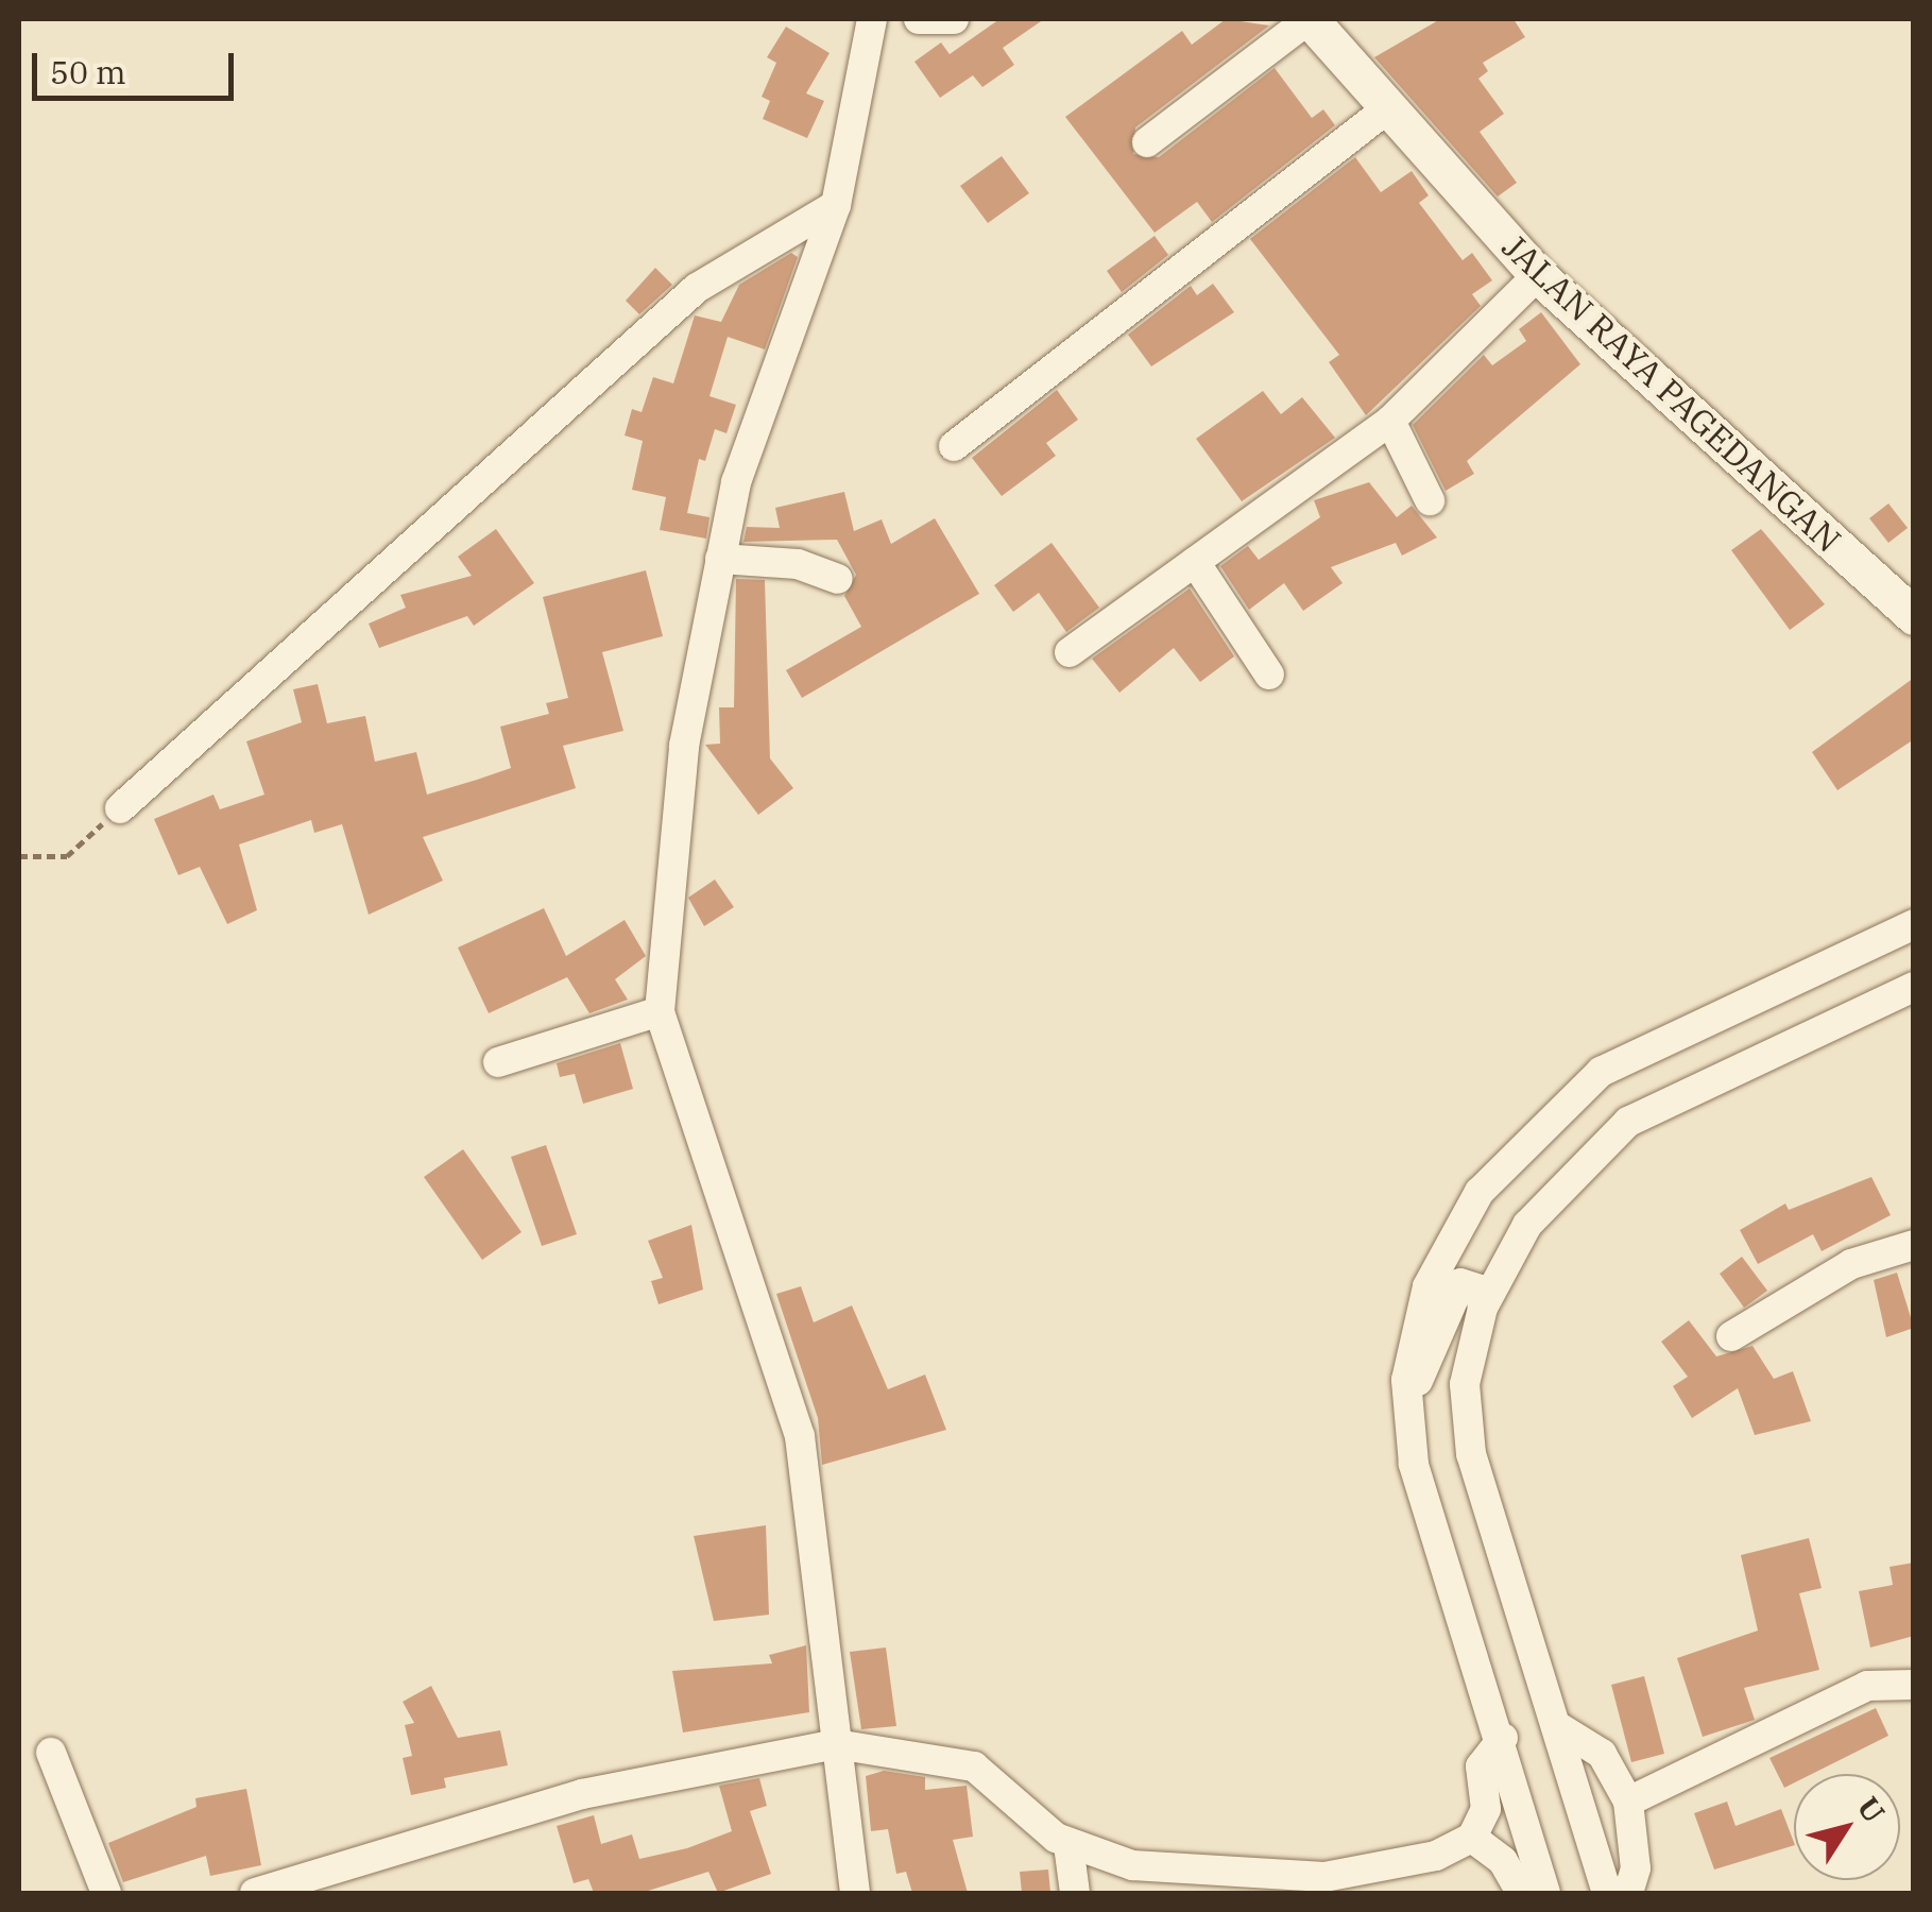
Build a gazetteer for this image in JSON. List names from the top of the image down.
{
  "streets": {
    "street": ["JALAN RAYA PAGEDANGAN"]
  },
  "scale_bar": "50 m",
  "north": "top right"
}
